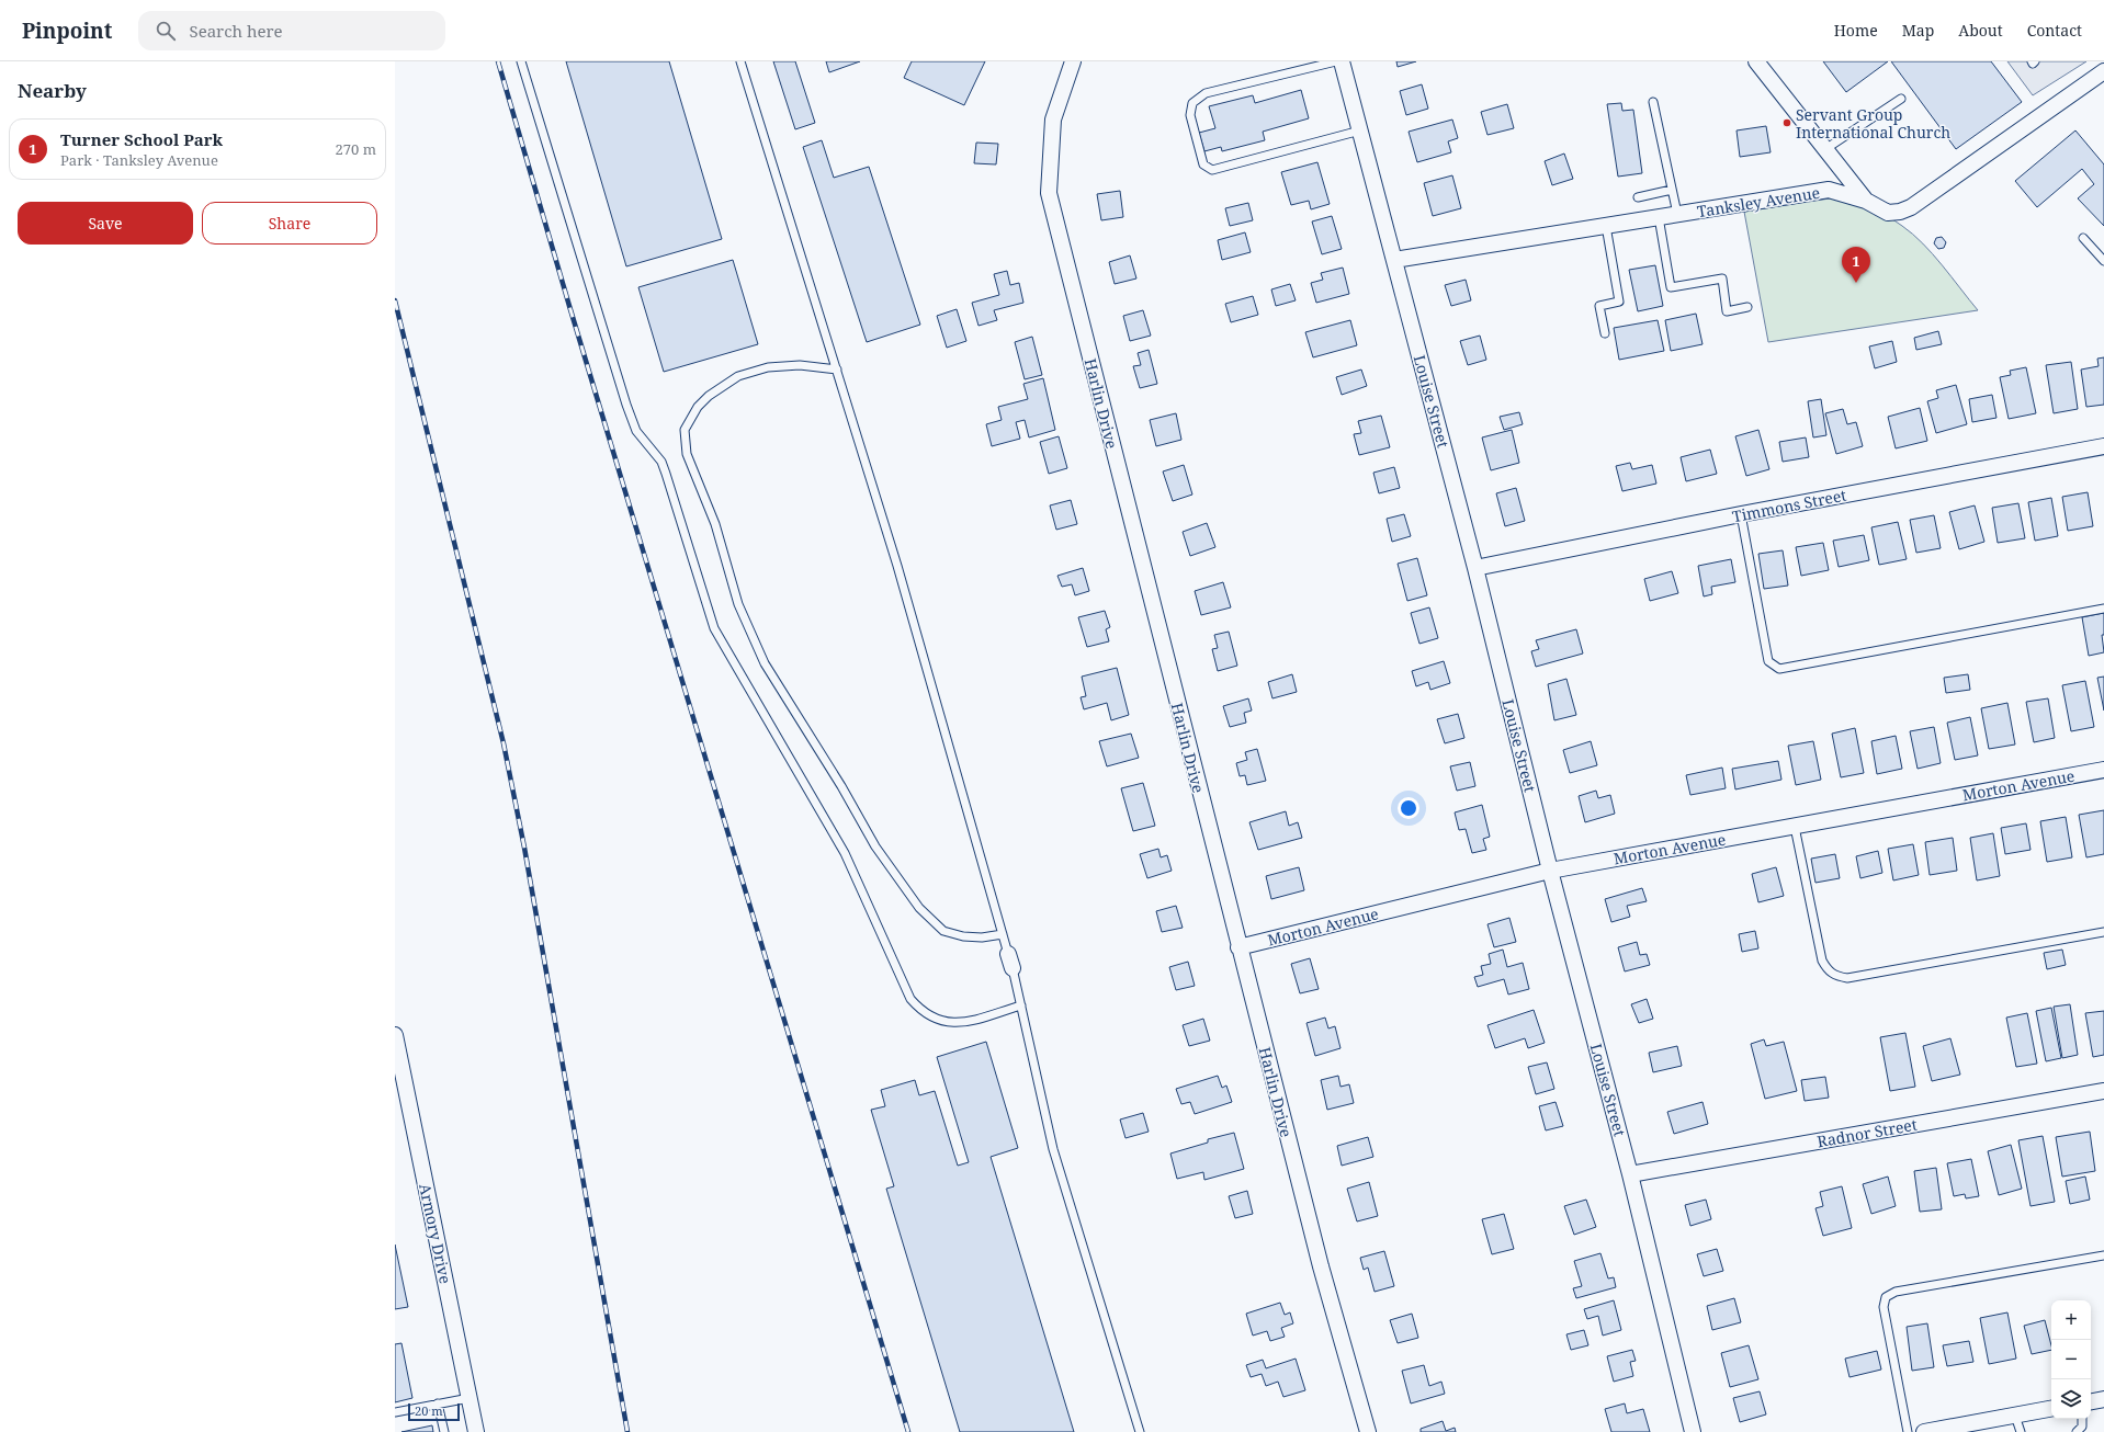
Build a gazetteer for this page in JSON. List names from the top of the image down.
{
  "streets": {
    "street": [
      "Tanksley Avenue",
      "Louise Street",
      "Harlin Drive",
      "Timmons Street",
      "Morton Avenue",
      "Radnor Street",
      "Armory Drive"
    ]
  },
  "crossings": [
    ["Tanksley Avenue", "Louise Street"],
    ["Louise Street", "Timmons Street"],
    ["Louise Street", "Morton Avenue"],
    ["Louise Street", "Radnor Street"],
    ["Harlin Drive", "Morton Avenue"]
  ],
  "places": ["Servant Group International Church"],
  "scale_bar": "20 m",
  "page": {
    "header": "Pinpoint",
    "search": "Search here",
    "nav": [
      "Home",
      "Map",
      "About",
      "Contact"
    ],
    "heading": "Nearby",
    "list": [
      {
        "mark": "1",
        "name": "Turner School Park",
        "note": "Park · Tanksley Avenue",
        "value": "270 m"
      }
    ],
    "buttons": ["Save", "Share"],
    "pins": "1",
    "map_buttons": ["+", "−"],
    "scale": "20 m"
  }
}
